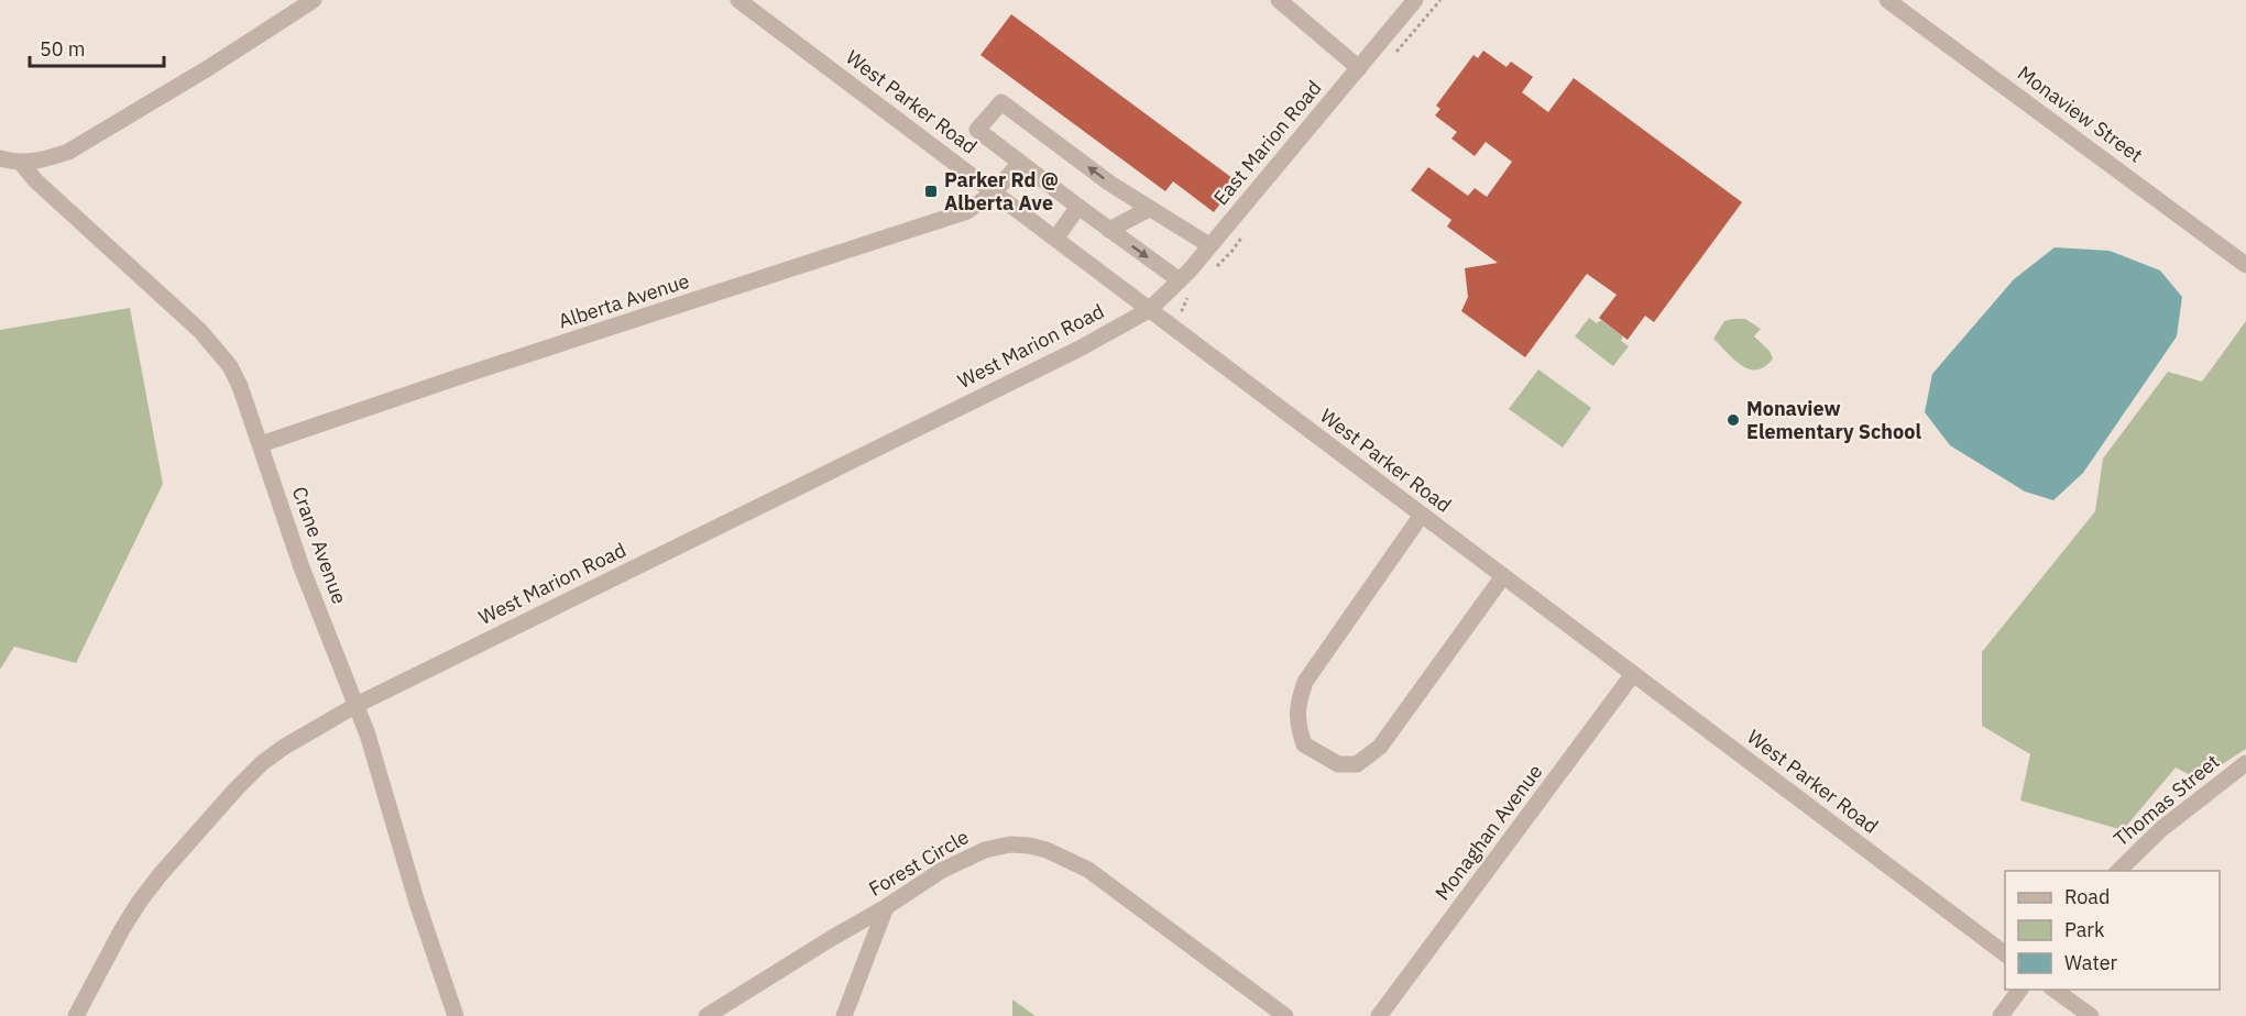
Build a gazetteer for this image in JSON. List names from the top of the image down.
{
  "streets": {
    "street": [
      "West Parker Road",
      "Monaview Street",
      "East Marion Road",
      "Alberta Avenue",
      "West Marion Road",
      "Crane Avenue",
      "Thomas Street",
      "Monaghan Avenue",
      "Forest Circle"
    ]
  },
  "crossings": [
    ["West Parker Road", "East Marion Road"],
    ["West Parker Road", "Alberta Avenue"],
    ["West Parker Road", "West Marion Road"],
    ["West Parker Road", "Monaghan Avenue"],
    ["East Marion Road", "West Marion Road"],
    ["Alberta Avenue", "Crane Avenue"],
    ["West Marion Road", "Crane Avenue"]
  ],
  "places": {
    "transit": ["Parker Rd @ Alberta Ave"],
    "other": ["Monaview Elementary School"]
  },
  "legend": ["Road", "Park", "Water"],
  "scale_bar": "50 m"
}
